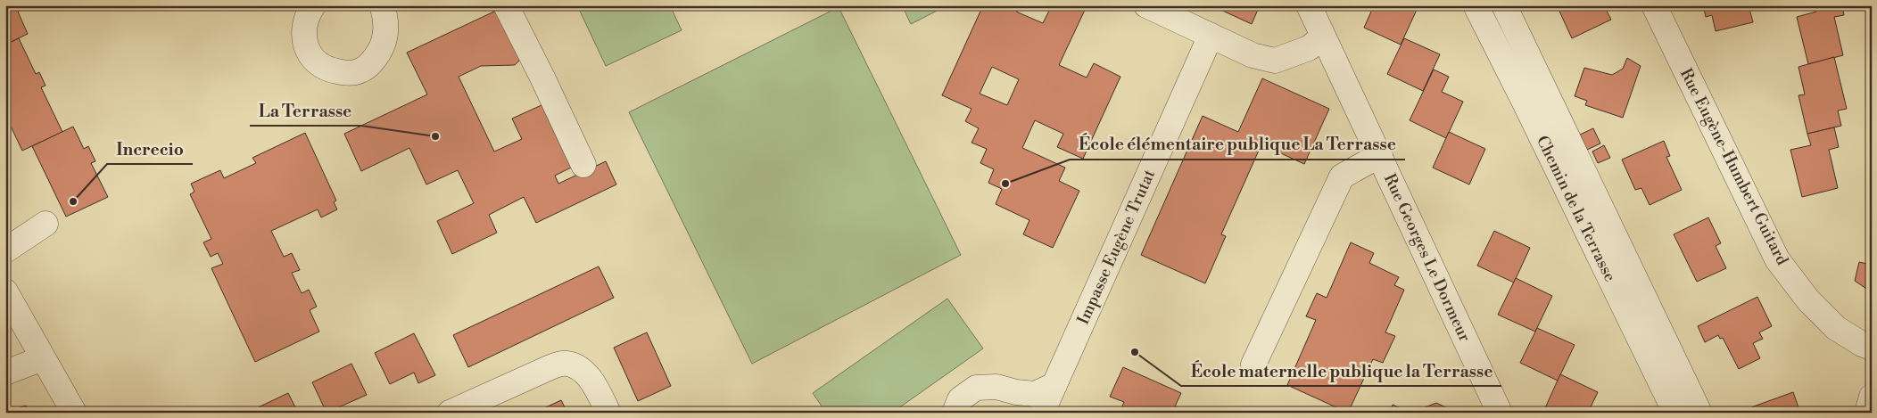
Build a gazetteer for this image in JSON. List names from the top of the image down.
{
  "streets": {
    "street": [
      "Rue Eugène-Humbert Guitard",
      "Chemin de la Terrasse",
      "Impasse Eugène Trutat",
      "Rue Georges Le Dormeur"
    ]
  },
  "places": [
    "La Terrasse",
    "École élémentaire publique La Terrasse",
    "Increcio",
    "École maternelle publique la Terrasse"
  ]
}
